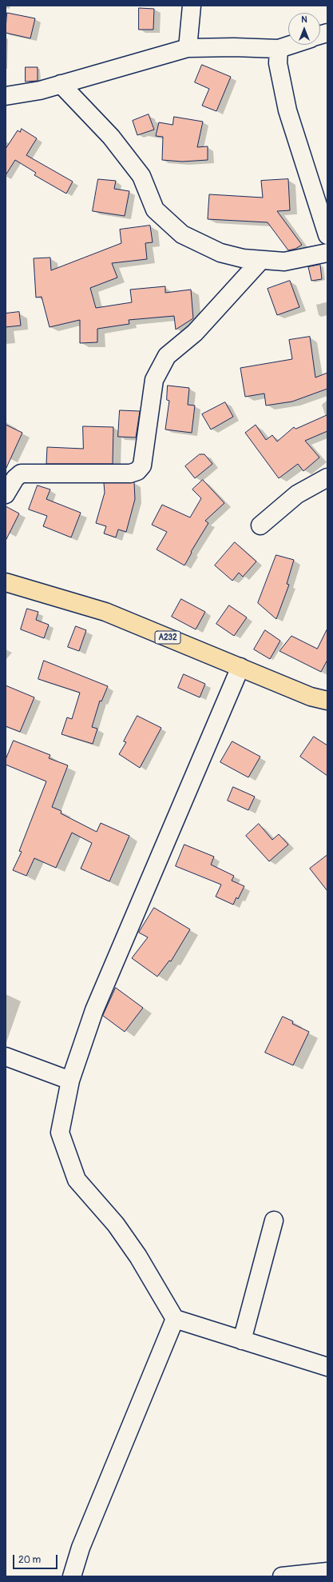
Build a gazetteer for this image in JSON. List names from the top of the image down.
{
  "streets": {
    "main road": ["A232"]
  },
  "scale_bar": "20 m",
  "north": "top"
}
